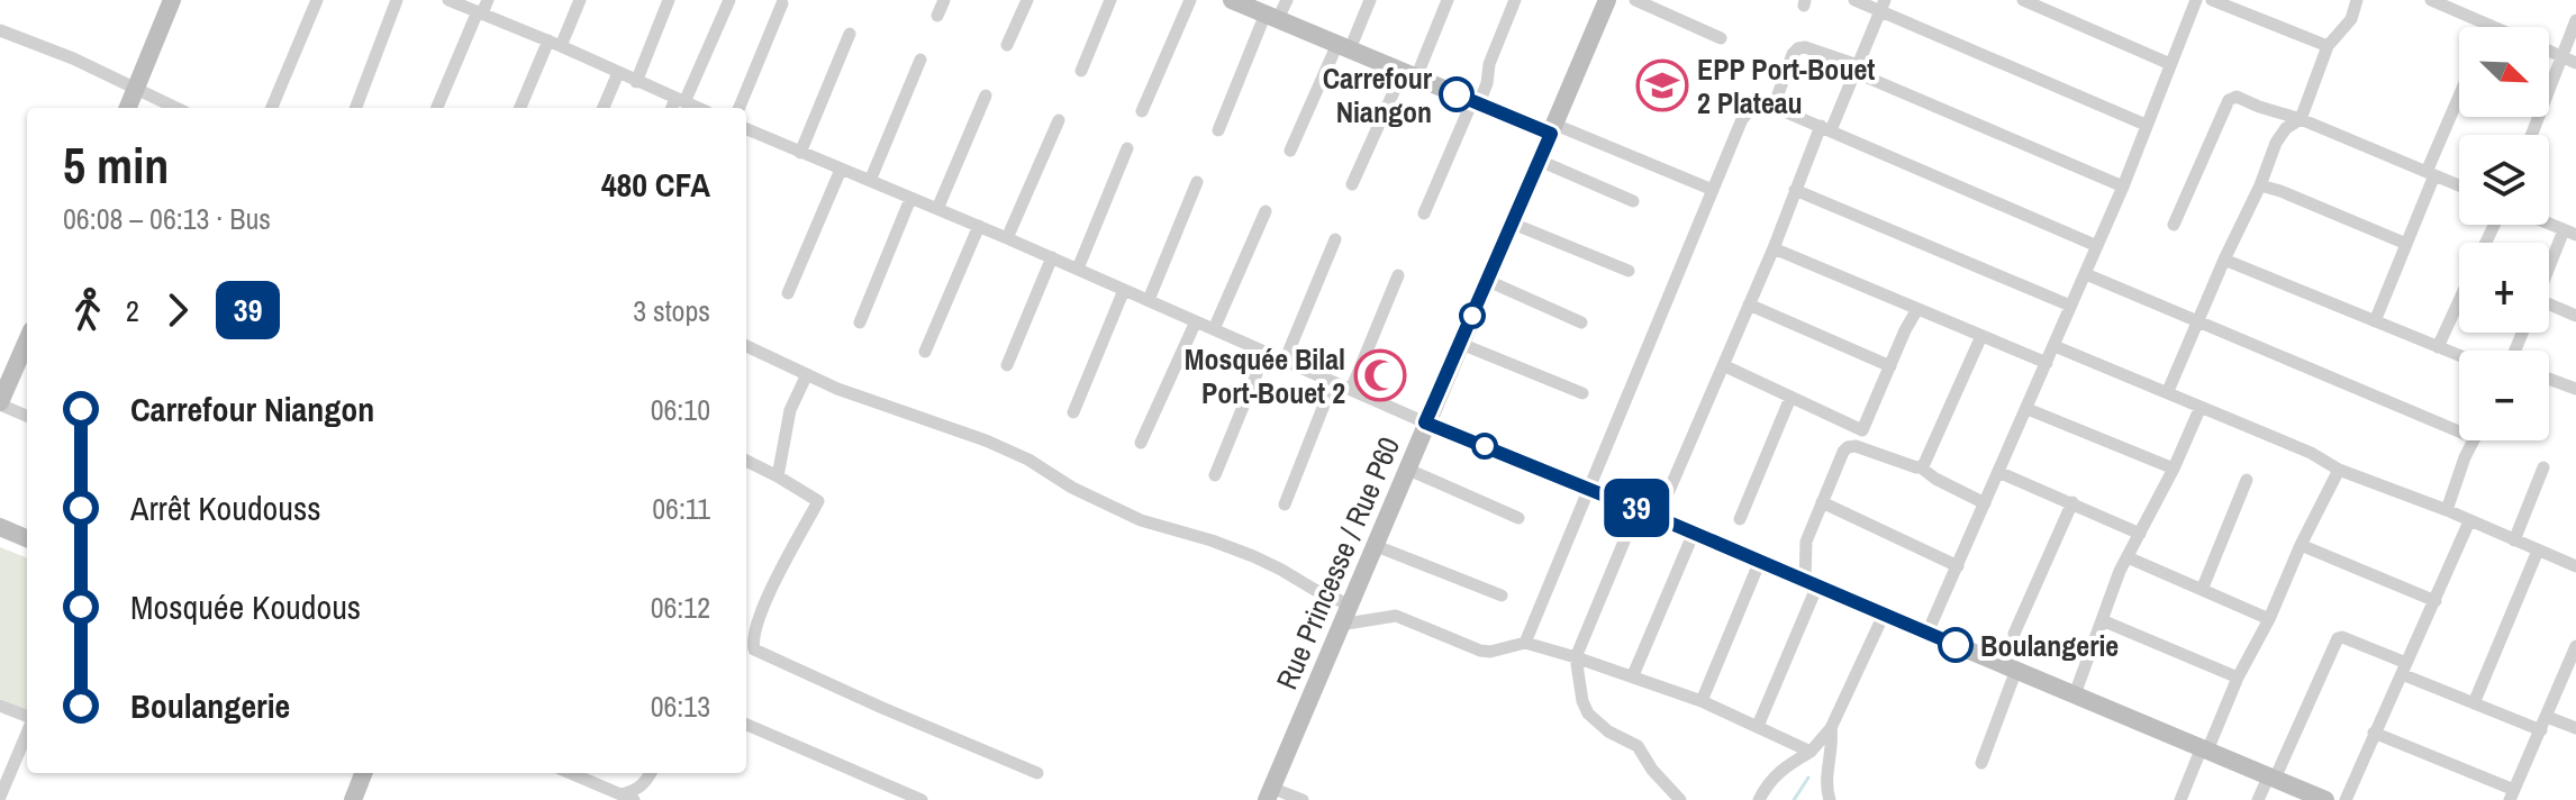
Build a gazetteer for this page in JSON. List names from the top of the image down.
{
  "streets": {
    "street": ["Rue Princesse / Rue P60"]
  },
  "places": {
    "school or university": ["EPP Port-Bouet 2 Plateau"],
    "other": ["Carrefour Niangon", "Boulangerie"],
    "mosque": ["Mosquée Bilal Port-Bouet 2"]
  },
  "lines": ["bus line 39"],
  "north": "bottom right",
  "page": {
    "on_map": "39",
    "map_buttons": ["+", "−"],
    "heading": ["5 min", "06:08 – 06:13 · Bus", "480 CFA"],
    "legs": ["2", "39", "3 stops"],
    "list": [
      {
        "name": "Carrefour Niangon",
        "value": "06:10"
      },
      {
        "name": "Arrêt Koudouss",
        "value": "06:11"
      },
      {
        "name": "Mosquée Koudous",
        "value": "06:12"
      },
      {
        "name": "Boulangerie",
        "value": "06:13"
      }
    ]
  }
}
